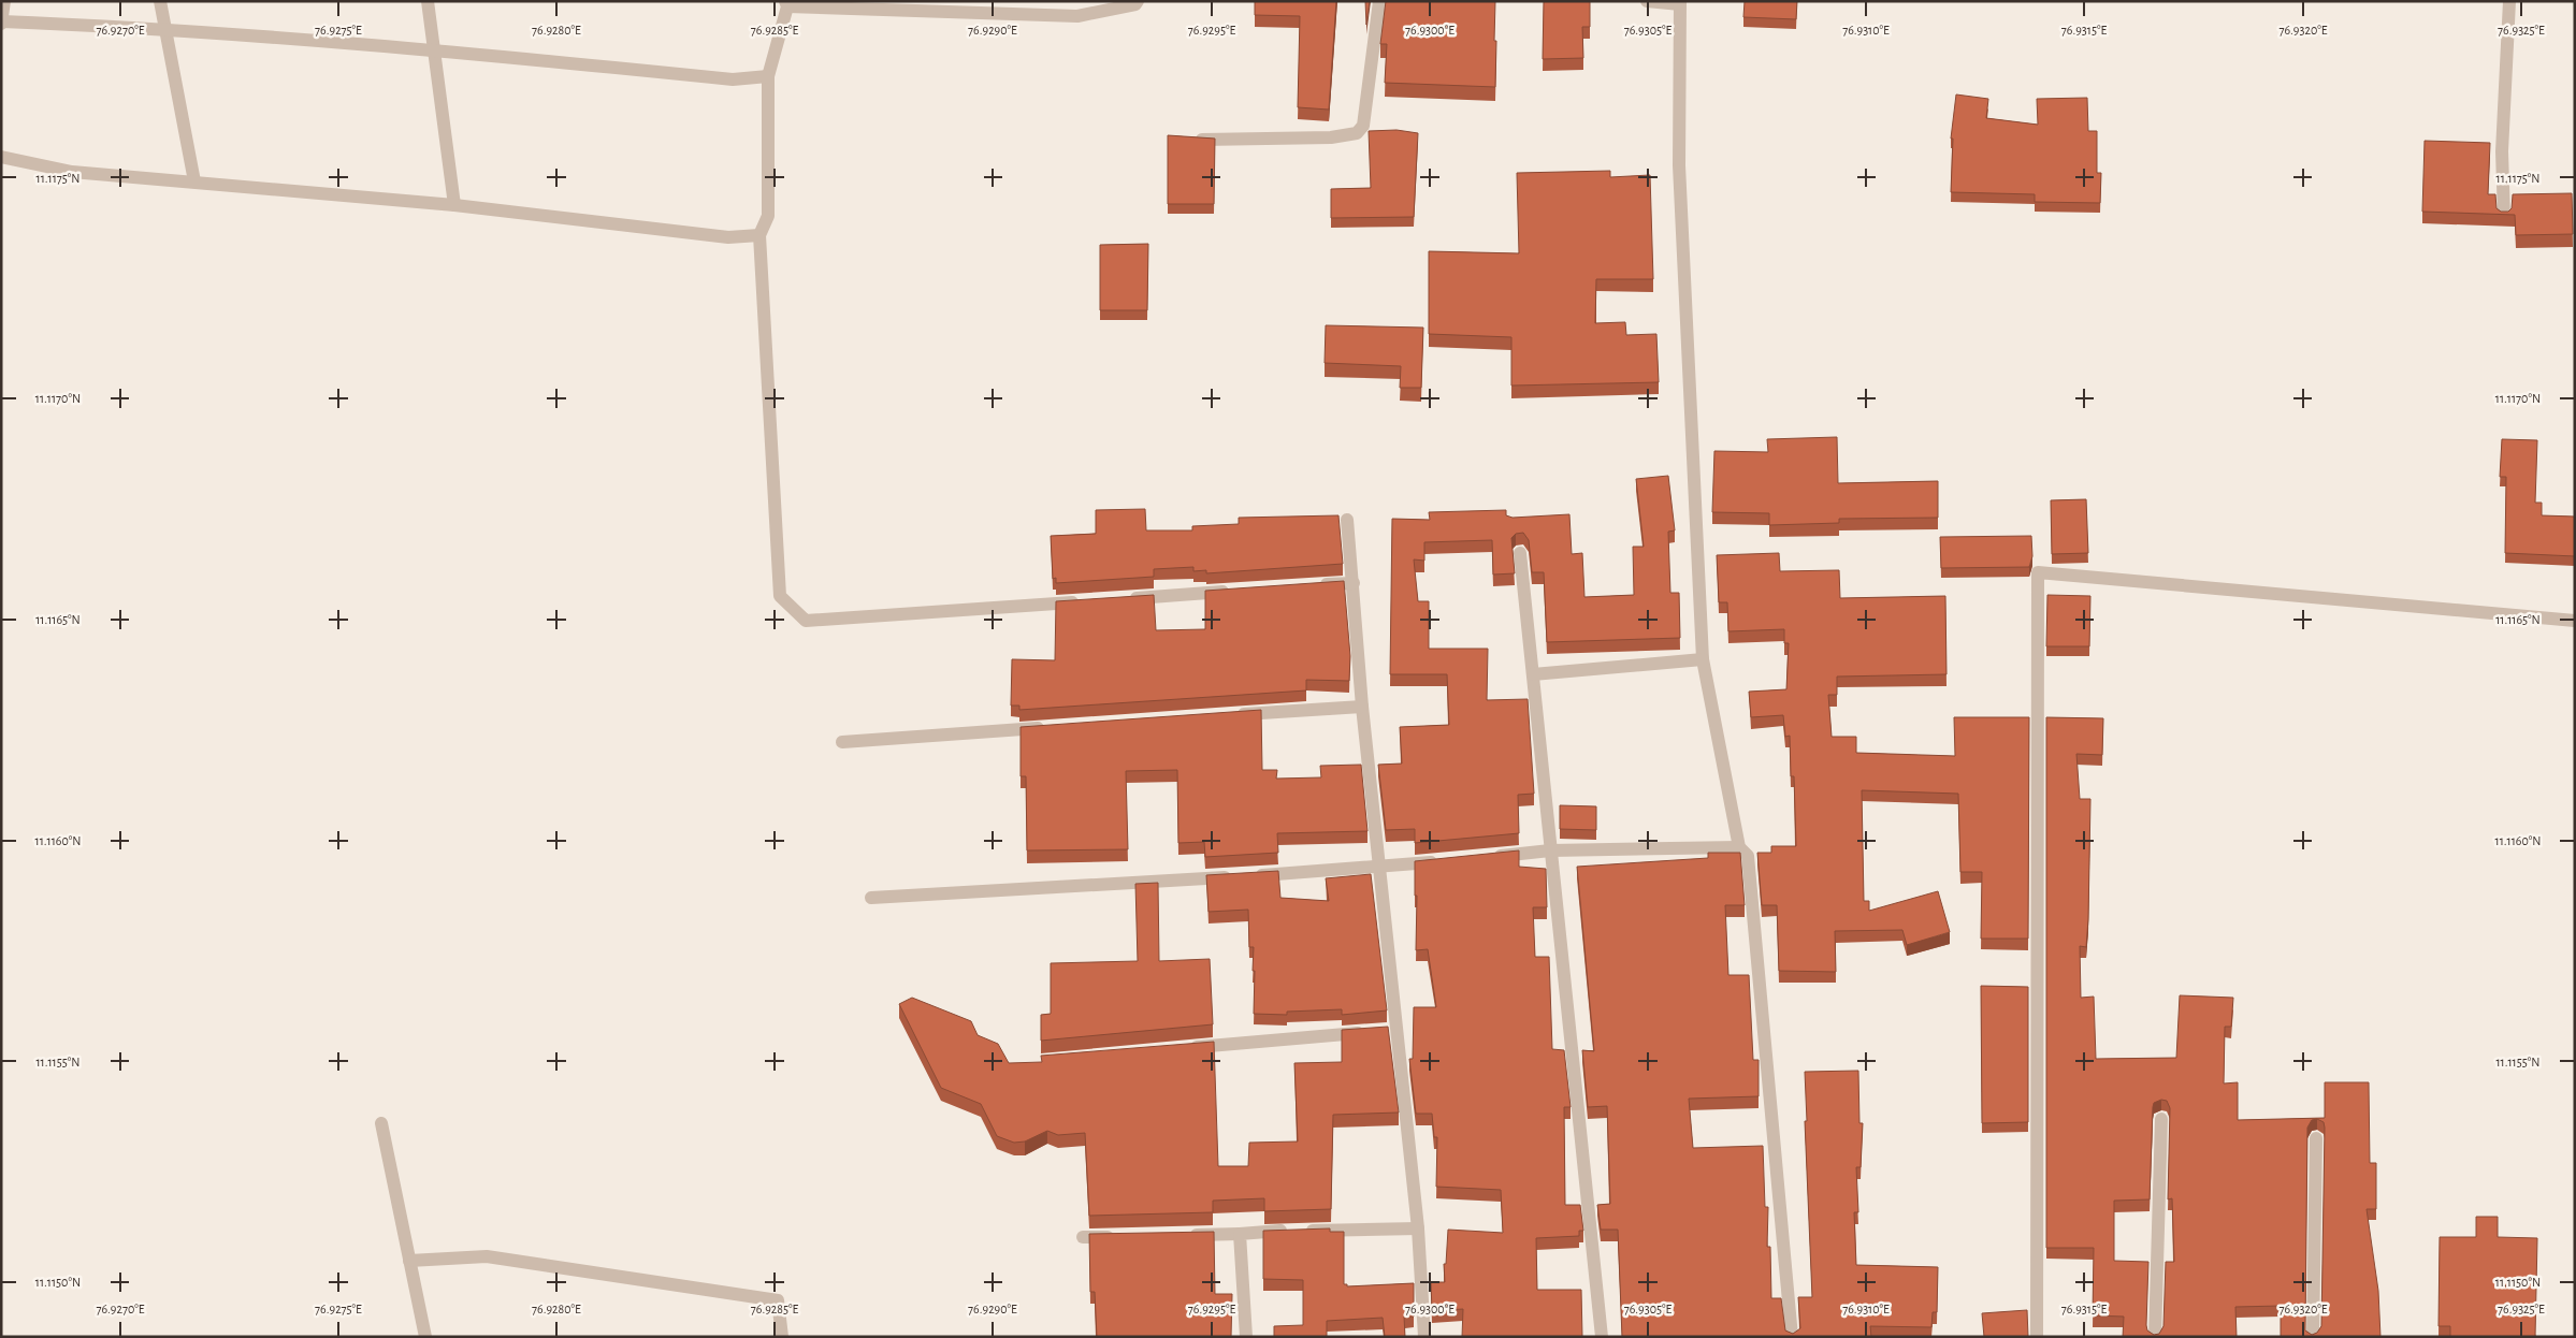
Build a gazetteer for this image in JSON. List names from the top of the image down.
{
  "coordinates": [
    "76.9270°E",
    "76.9275°E",
    "76.9280°E",
    "76.9285°E",
    "76.9290°E",
    "76.9295°E",
    "76.9300°E",
    "76.9305°E",
    "76.9310°E",
    "76.9315°E",
    "76.9320°E",
    "76.9325°E",
    "11.1175°N",
    "11.1170°N",
    "11.1165°N",
    "11.1160°N",
    "11.1155°N",
    "11.1150°N"
  ]
}
